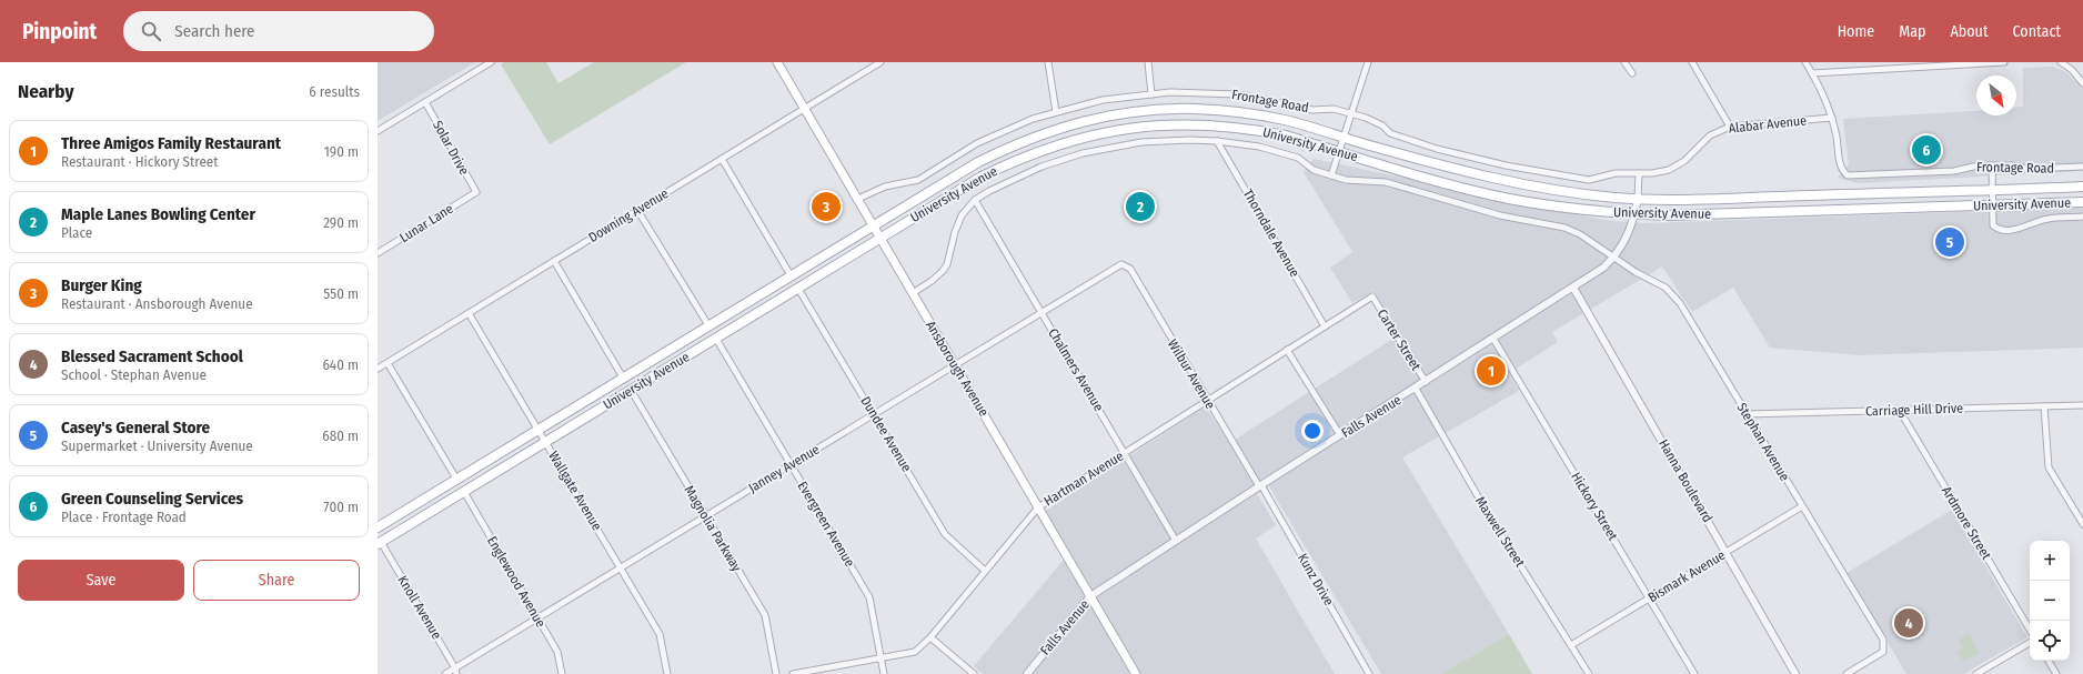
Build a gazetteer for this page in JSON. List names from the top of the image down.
{
  "streets": {
    "main road": ["University Avenue", "Ansborough Avenue"],
    "street": [
      "Frontage Road",
      "Alabar Avenue",
      "Solar Drive",
      "Downing Avenue",
      "Lunar Lane",
      "Thorndale Avenue",
      "Carter Street",
      "Chalmers Avenue",
      "Wilbur Avenue",
      "Carriage Hill Drive",
      "Falls Avenue",
      "Dundee Avenue",
      "Stephan Avenue",
      "Janney Avenue",
      "Hartman Avenue",
      "Hanna Boulevard",
      "Wallgate Avenue",
      "Hickory Street",
      "Ardmore Street",
      "Evergreen Avenue",
      "Magnolia Parkway",
      "Maxwell Street",
      "Bismark Avenue",
      "Kunz Drive",
      "Englewood Avenue",
      "Knoll Avenue"
    ]
  },
  "crossings": [
    ["Frontage Road", "Alabar Avenue"],
    ["Frontage Road", "Ansborough Avenue"],
    ["Frontage Road", "Falls Avenue"],
    ["Alabar Avenue", "Falls Avenue"],
    ["University Avenue", "Ansborough Avenue"],
    ["University Avenue", "Falls Avenue"],
    ["University Avenue", "Dundee Avenue"],
    ["University Avenue", "Wallgate Avenue"],
    ["University Avenue", "Evergreen Avenue"],
    ["University Avenue", "Magnolia Parkway"],
    ["University Avenue", "Englewood Avenue"],
    ["University Avenue", "Knoll Avenue"],
    ["Solar Drive", "Lunar Lane"],
    ["Downing Avenue", "Ansborough Avenue"],
    ["Downing Avenue", "Wallgate Avenue"],
    ["Thorndale Avenue", "Hartman Avenue"],
    ["Carter Street", "Falls Avenue"],
    ["Carter Street", "Hartman Avenue"],
    ["Ansborough Avenue", "Falls Avenue"],
    ["Ansborough Avenue", "Janney Avenue"],
    ["Ansborough Avenue", "Hartman Avenue"],
    ["Chalmers Avenue", "Falls Avenue"],
    ["Chalmers Avenue", "Janney Avenue"],
    ["Chalmers Avenue", "Hartman Avenue"],
    ["Wilbur Avenue", "Falls Avenue"],
    ["Wilbur Avenue", "Janney Avenue"],
    ["Wilbur Avenue", "Hartman Avenue"],
    ["Wilbur Avenue", "Kunz Drive"],
    ["Carriage Hill Drive", "Stephan Avenue"],
    ["Carriage Hill Drive", "Ardmore Street"],
    ["Falls Avenue", "Stephan Avenue"],
    ["Falls Avenue", "Hanna Boulevard"],
    ["Falls Avenue", "Hickory Street"],
    ["Falls Avenue", "Maxwell Street"],
    ["Falls Avenue", "Kunz Drive"],
    ["Dundee Avenue", "Janney Avenue"],
    ["Dundee Avenue", "Hartman Avenue"],
    ["Stephan Avenue", "Bismark Avenue"],
    ["Janney Avenue", "Wallgate Avenue"],
    ["Janney Avenue", "Evergreen Avenue"],
    ["Janney Avenue", "Magnolia Parkway"],
    ["Janney Avenue", "Englewood Avenue"],
    ["Janney Avenue", "Knoll Avenue"],
    ["Hartman Avenue", "Evergreen Avenue"],
    ["Hanna Boulevard", "Bismark Avenue"],
    ["Hickory Street", "Bismark Avenue"],
    ["Maxwell Street", "Bismark Avenue"]
  ],
  "north": "bottom right",
  "page": {
    "header": "Pinpoint",
    "search": "Search here",
    "nav": [
      "Home",
      "Map",
      "About",
      "Contact"
    ],
    "heading": ["Nearby", "6 results"],
    "list": [
      {
        "mark": "1",
        "name": "Three Amigos Family Restaurant",
        "note": "Restaurant · Hickory Street",
        "value": "190 m"
      },
      {
        "mark": "2",
        "name": "Maple Lanes Bowling Center",
        "note": "Place",
        "value": "290 m"
      },
      {
        "mark": "3",
        "name": "Burger King",
        "note": "Restaurant · Ansborough Avenue",
        "value": "550 m"
      },
      {
        "mark": "4",
        "name": "Blessed Sacrament School",
        "note": "School · Stephan Avenue",
        "value": "640 m"
      },
      {
        "mark": "5",
        "name": "Casey's General Store",
        "note": "Supermarket · University Avenue",
        "value": "680 m"
      },
      {
        "mark": "6",
        "name": "Green Counseling Services",
        "note": "Place · Frontage Road",
        "value": "700 m"
      }
    ],
    "pins": [
      "6",
      "2",
      "3",
      "5",
      "1",
      "4"
    ],
    "map_buttons": ["+", "−"],
    "buttons": ["Save", "Share"]
  }
}
